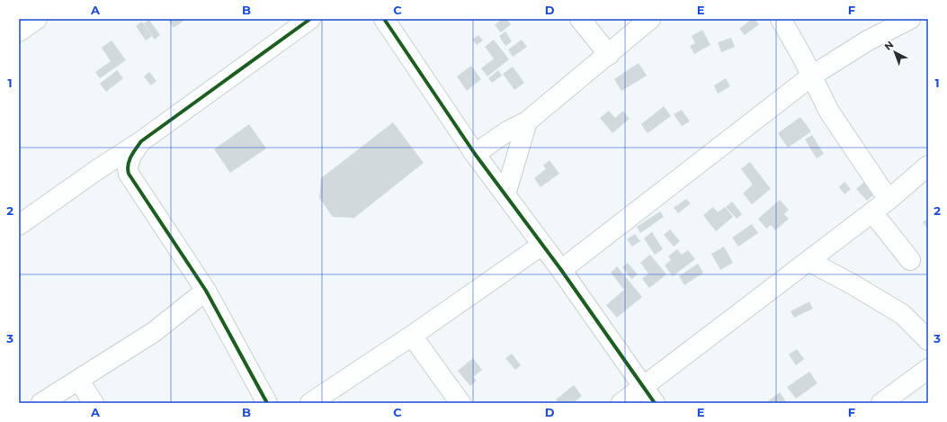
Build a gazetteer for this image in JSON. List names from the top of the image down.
{
  "north": "top left",
  "grid": {
    "columns": [
      "A",
      "B",
      "C",
      "D",
      "E",
      "F"
    ],
    "rows": ["1", "2", "3"]
  }
}
